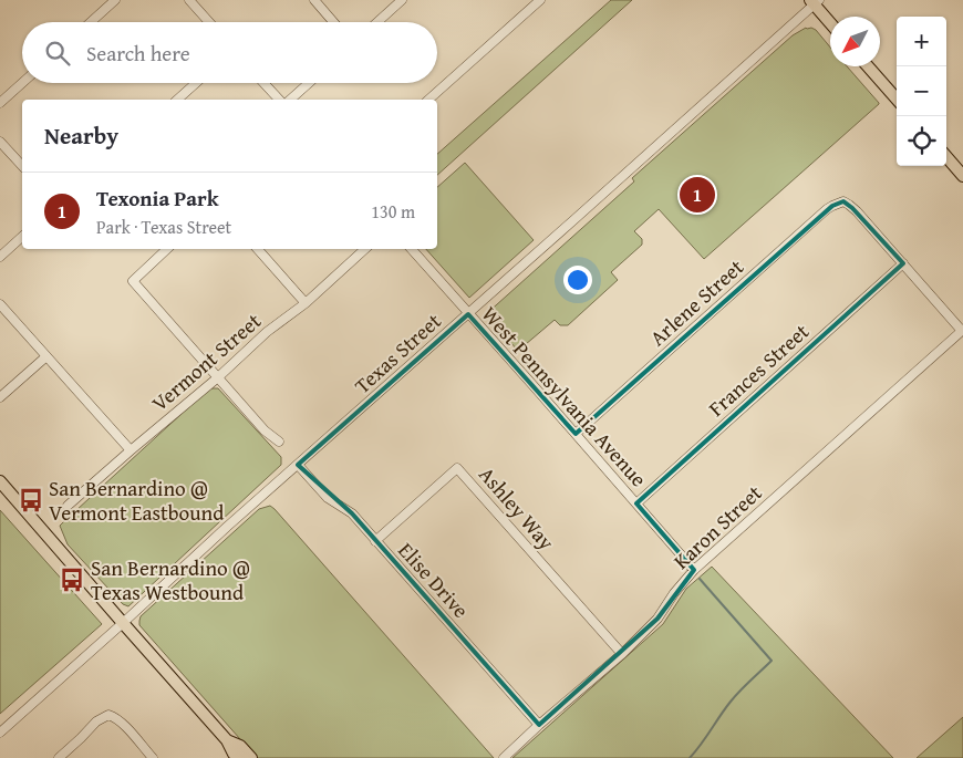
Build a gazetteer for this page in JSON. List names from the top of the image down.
{
  "streets": {
    "street": [
      "Arlene Street",
      "Texas Street",
      "Vermont Street",
      "Frances Street",
      "West Pennsylvania Avenue",
      "Ashley Way",
      "Karon Street",
      "Elise Drive"
    ]
  },
  "crossings": [
    ["Arlene Street", "Frances Street"],
    ["Arlene Street", "West Pennsylvania Avenue"],
    ["Texas Street", "West Pennsylvania Avenue"],
    ["Texas Street", "Elise Drive"],
    ["Frances Street", "West Pennsylvania Avenue"],
    ["West Pennsylvania Avenue", "Karon Street"],
    ["Ashley Way", "Karon Street"],
    ["Ashley Way", "Elise Drive"],
    ["Karon Street", "Elise Drive"]
  ],
  "places": {
    "bus stop": ["San Bernardino @ Vermont Eastbound", "San Bernardino @ Texas Westbound"]
  },
  "north": "bottom left",
  "page": {
    "map_buttons": ["+", "−"],
    "search": "Search here",
    "heading": "Nearby",
    "list": [
      {
        "mark": "1",
        "name": "Texonia Park",
        "note": "Park · Texas Street",
        "value": "130 m"
      }
    ],
    "pins": "1"
  }
}
